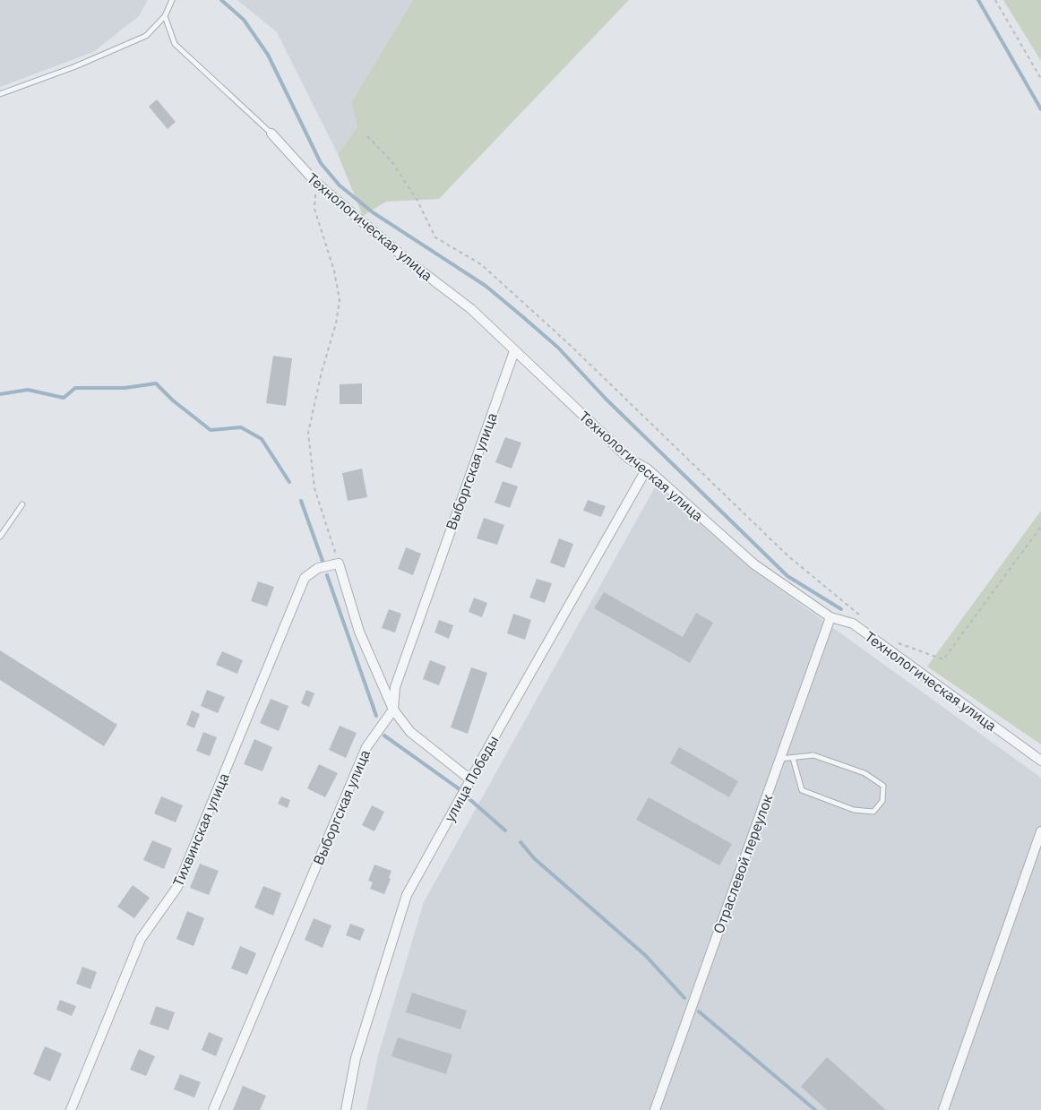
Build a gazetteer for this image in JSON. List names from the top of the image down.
{
  "streets": {
    "street": [
      "Технологическая улица",
      "Выборгская улица",
      "улица Победы",
      "Тихвинская улица",
      "Отраслевой переулок"
    ]
  },
  "crossings": [
    ["Технологическая улица", "Выборгская улица"],
    ["Технологическая улица", "улица Победы"],
    ["Технологическая улица", "Отраслевой переулок"]
  ]
}
